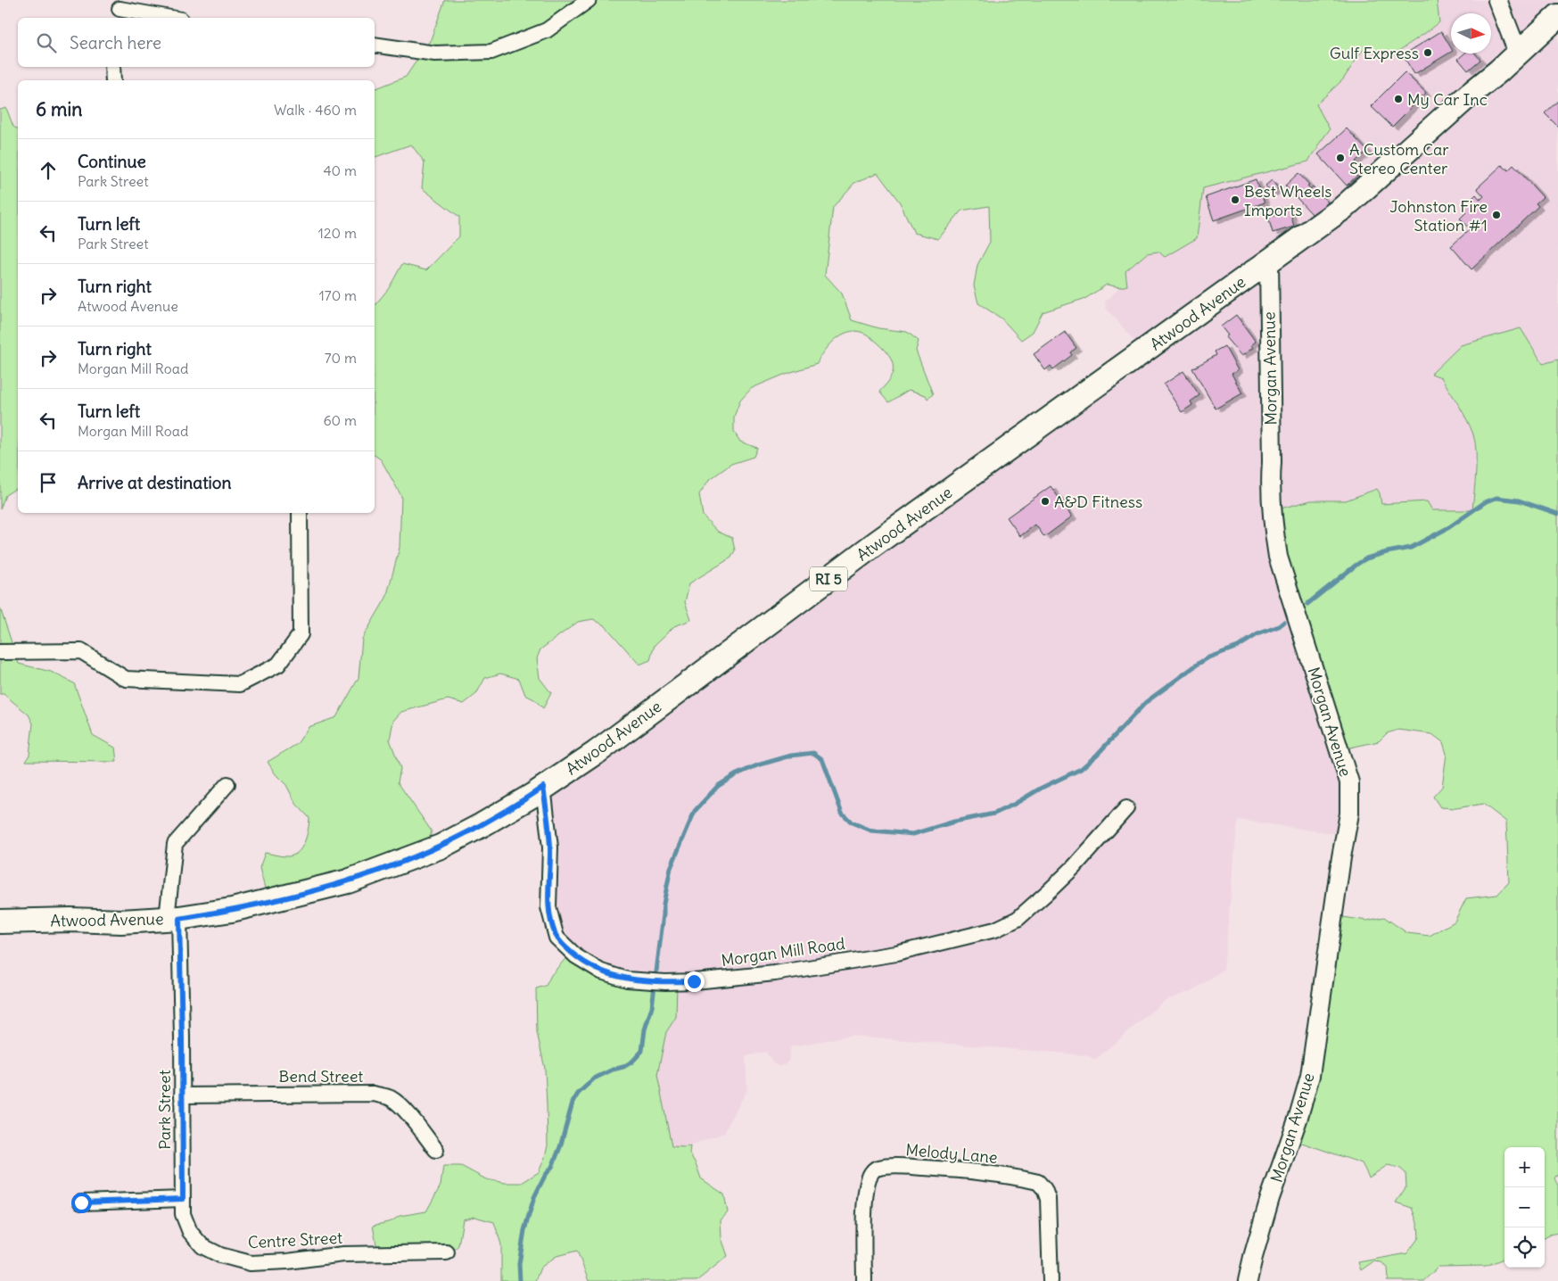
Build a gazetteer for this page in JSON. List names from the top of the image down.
{
  "streets": {
    "main road": ["Atwood Avenue", "RI 5"],
    "street": [
      "Morgan Avenue",
      "Morgan Mill Road",
      "Bend Street",
      "Park Street",
      "Melody Lane",
      "Centre Street"
    ]
  },
  "crossings": [
    ["Atwood Avenue", "Morgan Avenue"],
    ["Atwood Avenue", "Morgan Mill Road"],
    ["Atwood Avenue", "Park Street"],
    ["Bend Street", "Park Street"],
    ["Park Street", "Centre Street"]
  ],
  "places": [
    "Gulf Express",
    "My Car Inc",
    "A Custom Car Stereo Center",
    "Best Wheels Imports",
    "Johnston Fire Station #1",
    "A&D Fitness"
  ],
  "north": "right",
  "page": {
    "search": "Search here",
    "heading": ["6 min", "Walk · 460 m"],
    "list": [
      ["Continue", "Park Street", "40 m"],
      ["Turn left", "Park Street", "120 m"],
      ["Turn right", "Atwood Avenue", "170 m"],
      ["Turn right", "Morgan Mill Road", "70 m"],
      ["Turn left", "Morgan Mill Road", "60 m"],
      "Arrive at destination"
    ],
    "map_buttons": ["+", "−"]
  }
}
